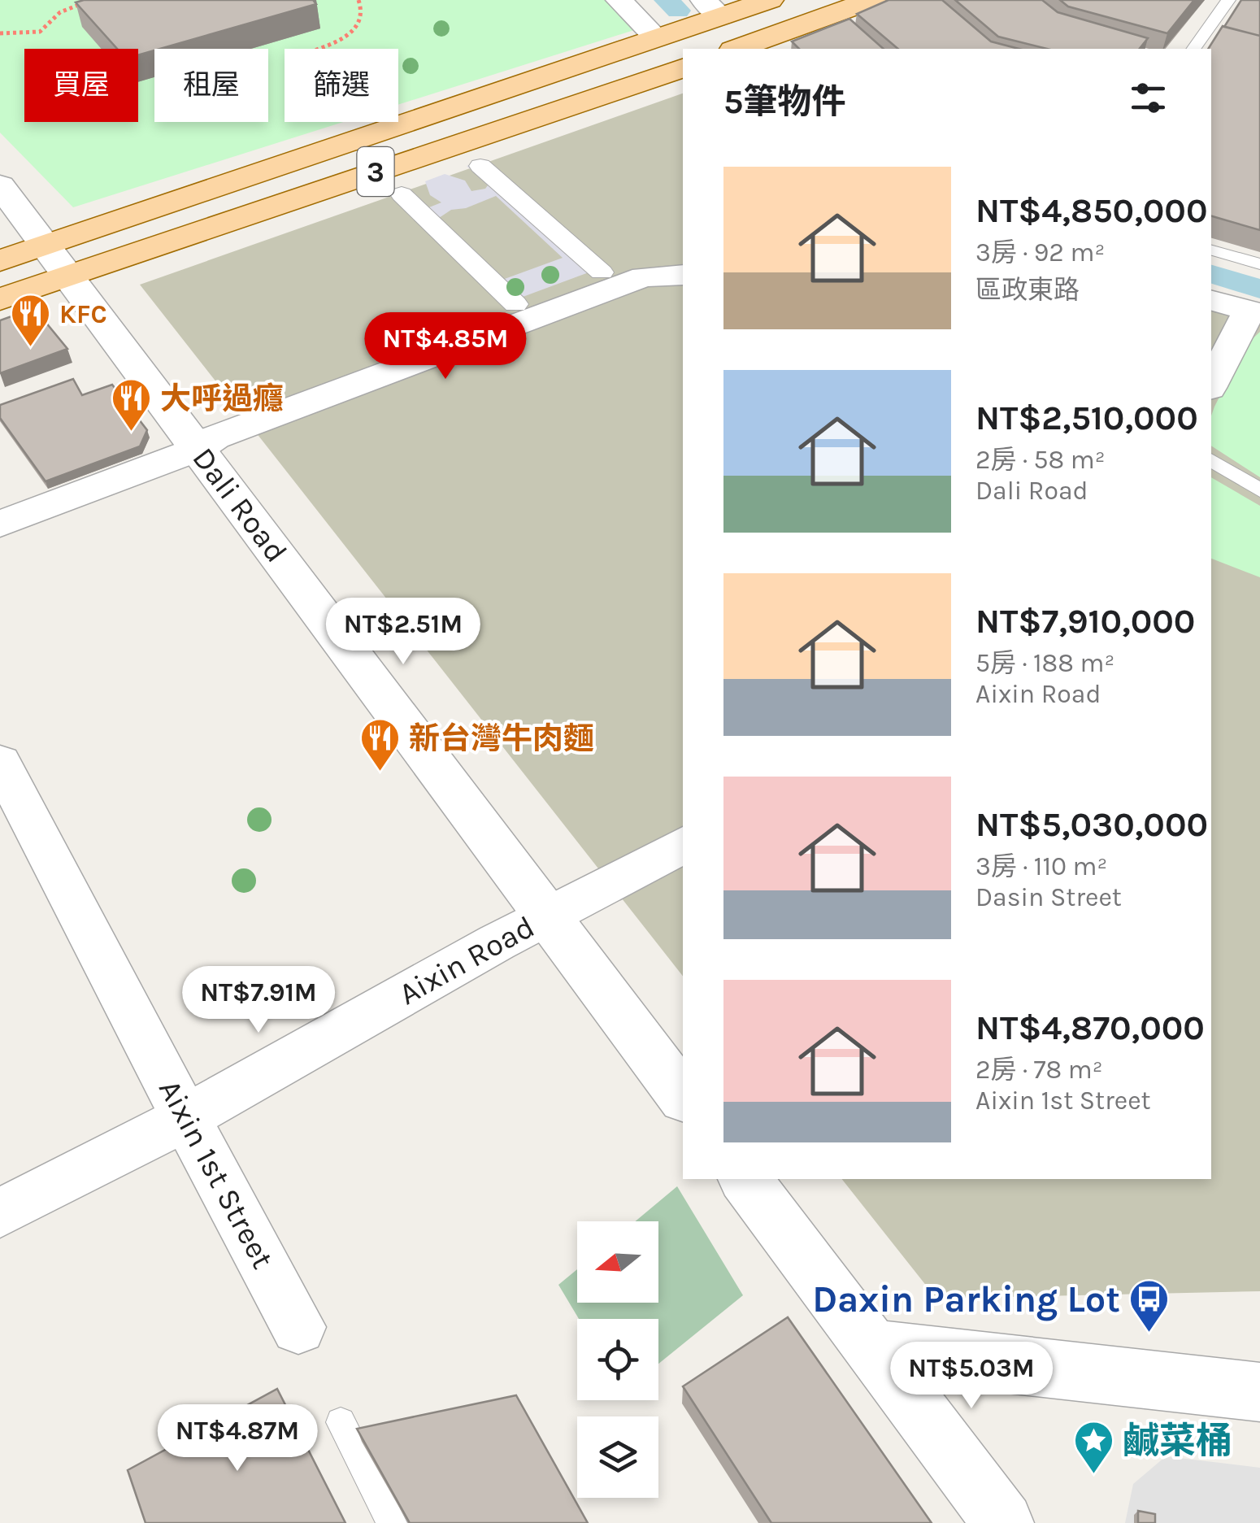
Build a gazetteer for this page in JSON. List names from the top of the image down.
{
  "streets": {
    "main road": ["3"],
    "street": ["Dali Road", "Aixin Road", "Aixin 1st Street"]
  },
  "crossings": [
    ["3", "Dali Road"],
    ["Dali Road", "Aixin Road"],
    ["Aixin Road", "Aixin 1st Street"]
  ],
  "places": {
    "restaurant": ["KFC", "大呼過癮", "新台灣牛肉麵"],
    "bus stop": ["Daxin Parking Lot"],
    "place": ["鹹菜桶"]
  },
  "north": "left",
  "page": {
    "chip": ["買屋", "租屋", "篩選"],
    "heading": "5筆物件",
    "list": [
      {
        "name": "NT$4,850,000",
        "note": "3房 · 92 m² · 區政東路"
      },
      {
        "name": "NT$2,510,000",
        "note": "2房 · 58 m² · Dali Road"
      },
      {
        "name": "NT$7,910,000",
        "note": "5房 · 188 m² · Aixin Road"
      },
      {
        "name": "NT$5,030,000",
        "note": "3房 · 110 m² · Dasin Street"
      },
      {
        "name": "NT$4,870,000",
        "note": "2房 · 78 m² · Aixin 1st Street"
      }
    ],
    "price": [
      "NT$4.85M",
      "NT$2.51M",
      "NT$7.91M",
      "NT$5.03M",
      "NT$4.87M"
    ]
  }
}
